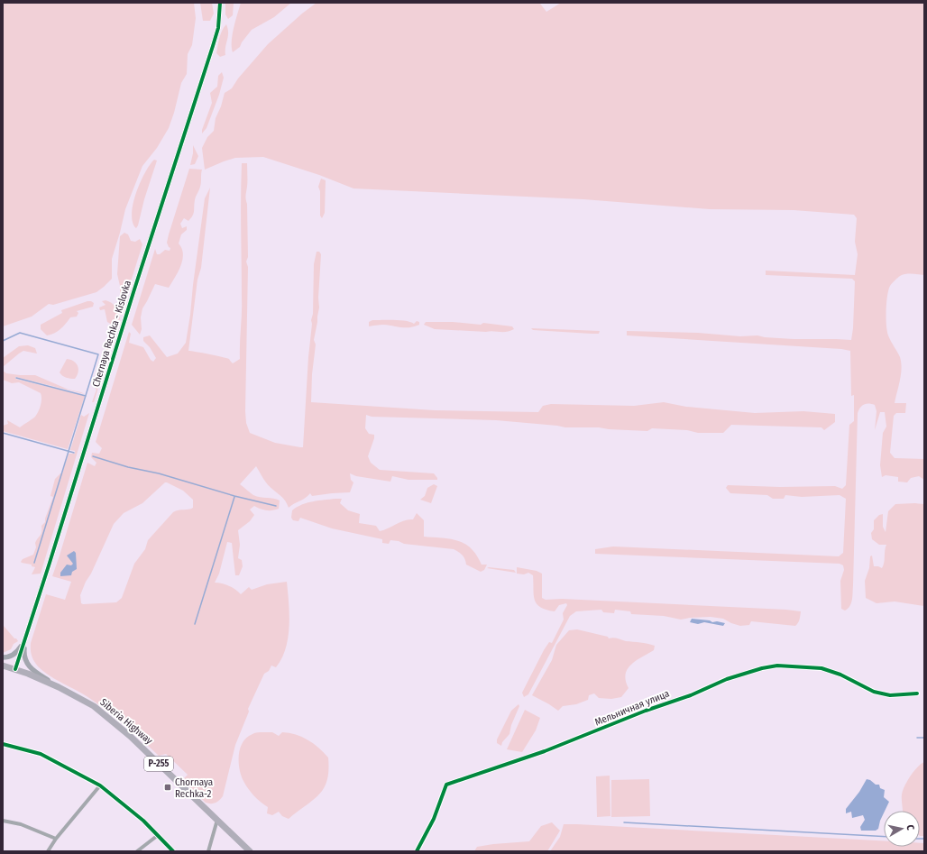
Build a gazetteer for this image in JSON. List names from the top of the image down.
{
  "streets": {
    "highway": ["Siberia Highway", "Р-255"],
    "street": ["Chernaya Rechka - Kislovka", "Мельничная улица"]
  },
  "crossings": [
    ["Chernaya Rechka - Kislovka", "Siberia Highway"]
  ],
  "places": {
    "transit": ["Chornaya Rechka-2"]
  },
  "north": "right"
}
